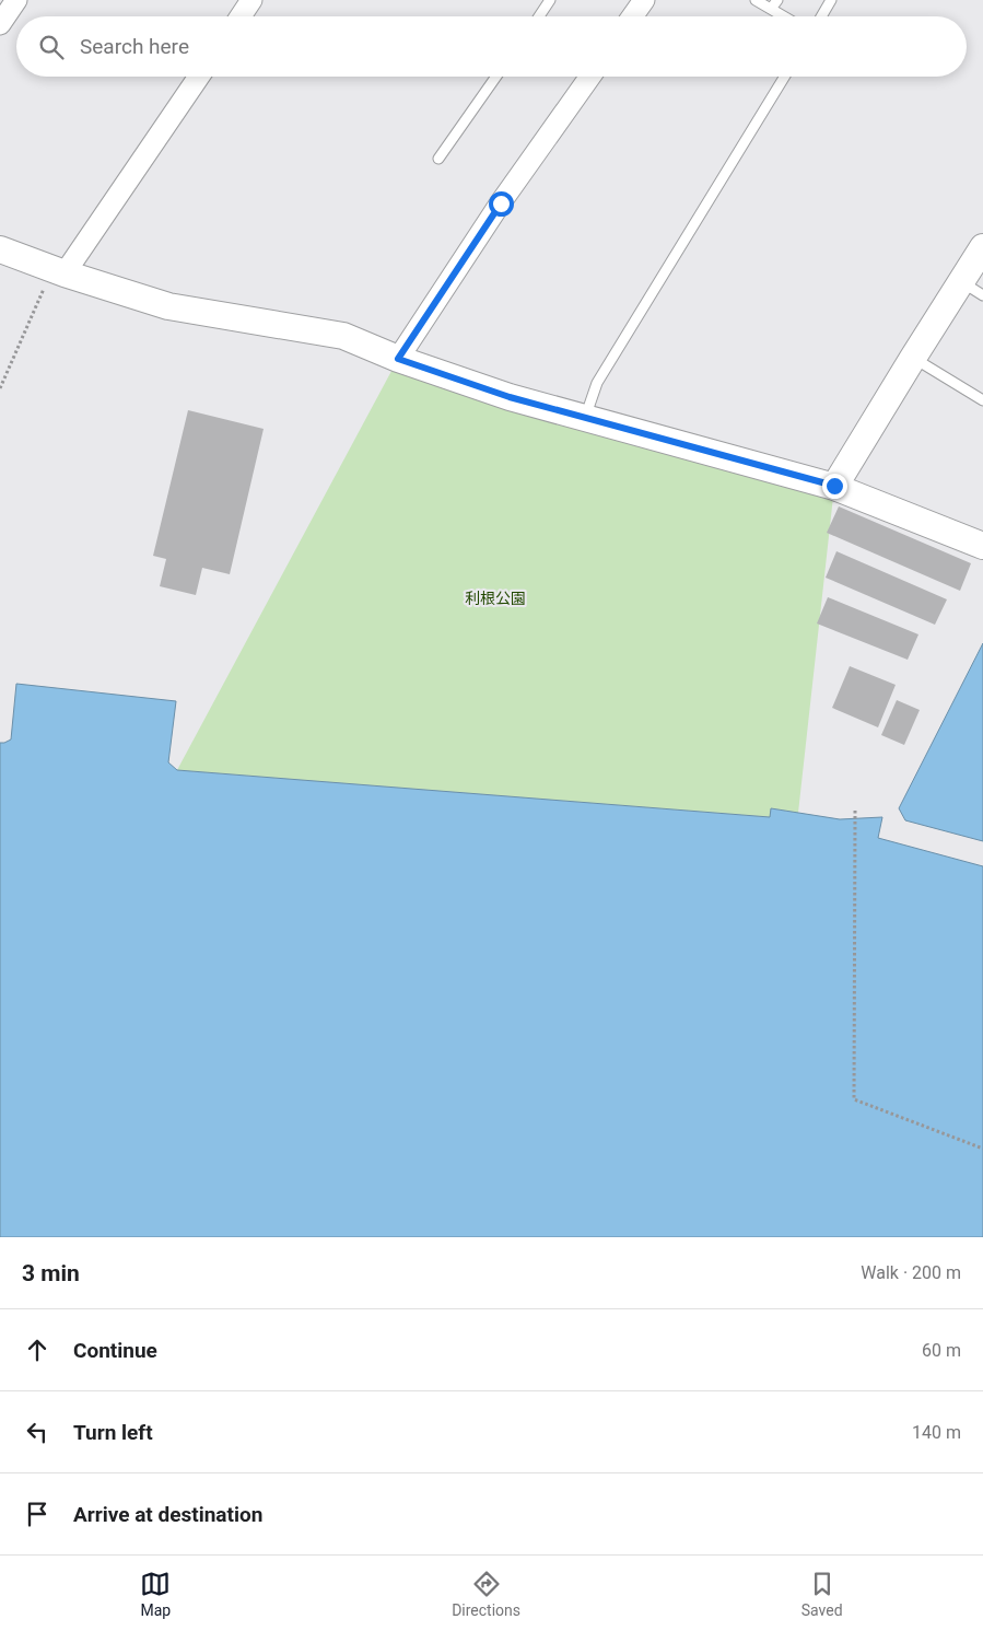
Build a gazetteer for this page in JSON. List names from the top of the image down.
{
  "parks": ["利根公園"],
  "page": {
    "search": "Search here",
    "heading": ["3 min", "Walk · 200 m"],
    "list": [
      ["Continue", "60 m"],
      ["Turn left", "140 m"],
      "Arrive at destination"
    ],
    "nav": ["Map", "Directions", "Saved"]
  }
}
